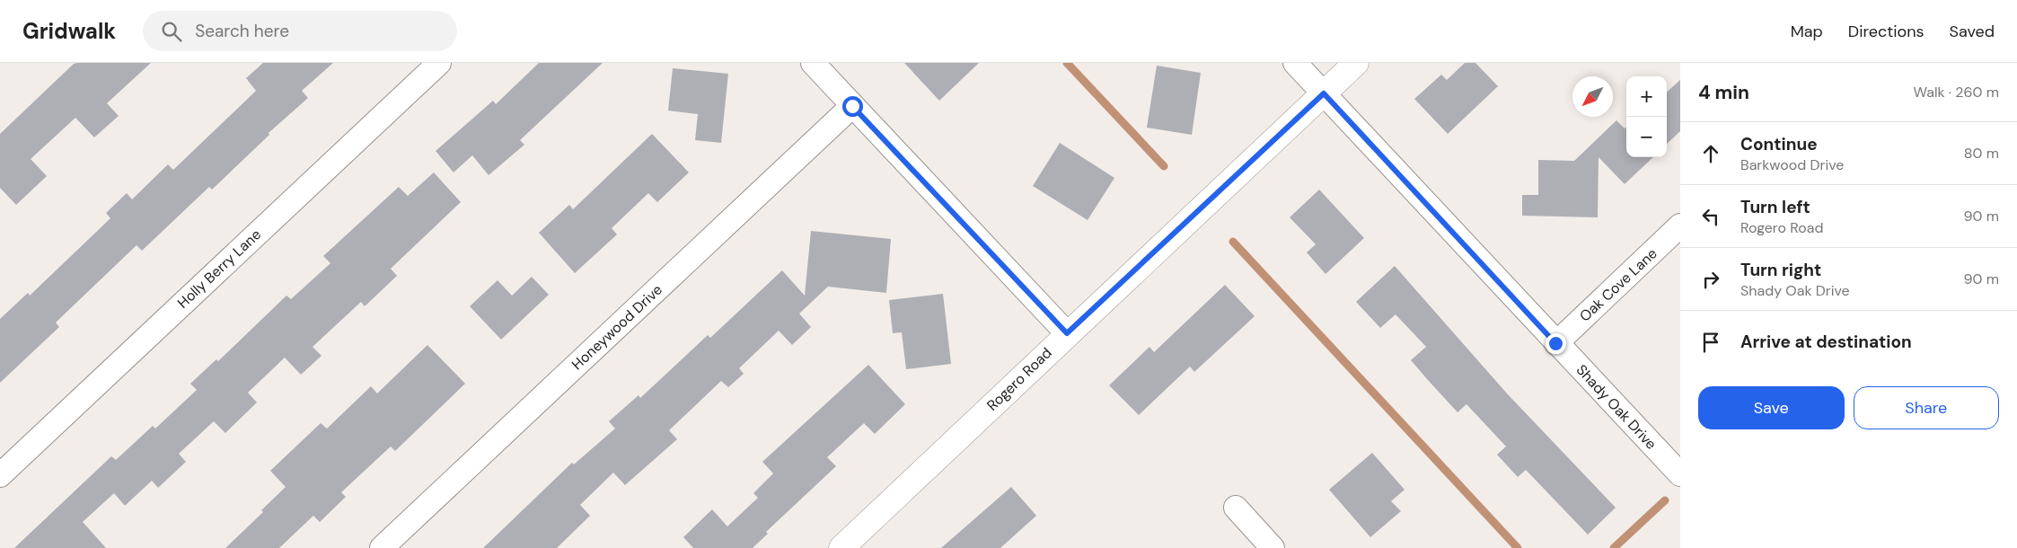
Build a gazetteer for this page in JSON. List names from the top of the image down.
{
  "streets": {
    "street": [
      "Holly Berry Lane",
      "Oak Cove Lane",
      "Honeywood Drive",
      "Rogero Road",
      "Shady Oak Drive"
    ]
  },
  "crossings": [
    ["Oak Cove Lane", "Shady Oak Drive"],
    ["Rogero Road", "Shady Oak Drive"]
  ],
  "north": "bottom left",
  "page": {
    "header": "Gridwalk",
    "search": "Search here",
    "nav": ["Map", "Directions", "Saved"],
    "heading": ["4 min", "Walk · 260 m"],
    "map_buttons": ["+", "−"],
    "list": [
      ["Continue", "Barkwood Drive", "80 m"],
      ["Turn left", "Rogero Road", "90 m"],
      ["Turn right", "Shady Oak Drive", "90 m"],
      "Arrive at destination"
    ],
    "buttons": ["Save", "Share"]
  }
}
